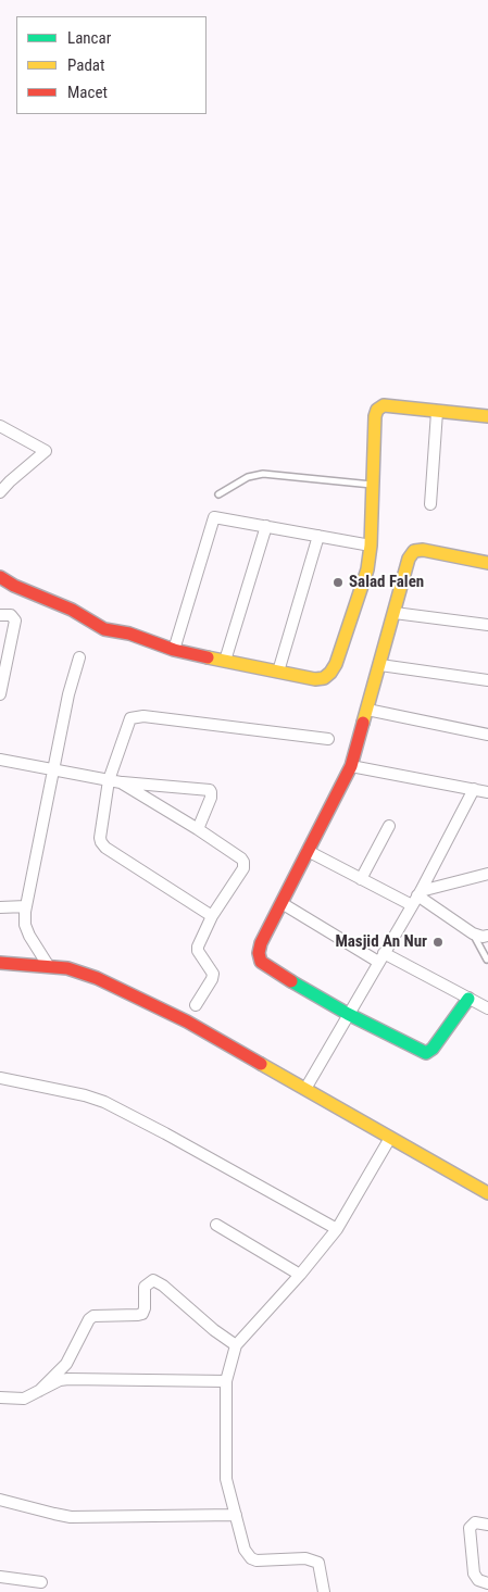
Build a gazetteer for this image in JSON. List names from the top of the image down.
{
  "places": ["Salad Falen", "Masjid An Nur"],
  "legend": ["Lancar", "Padat", "Macet"]
}
